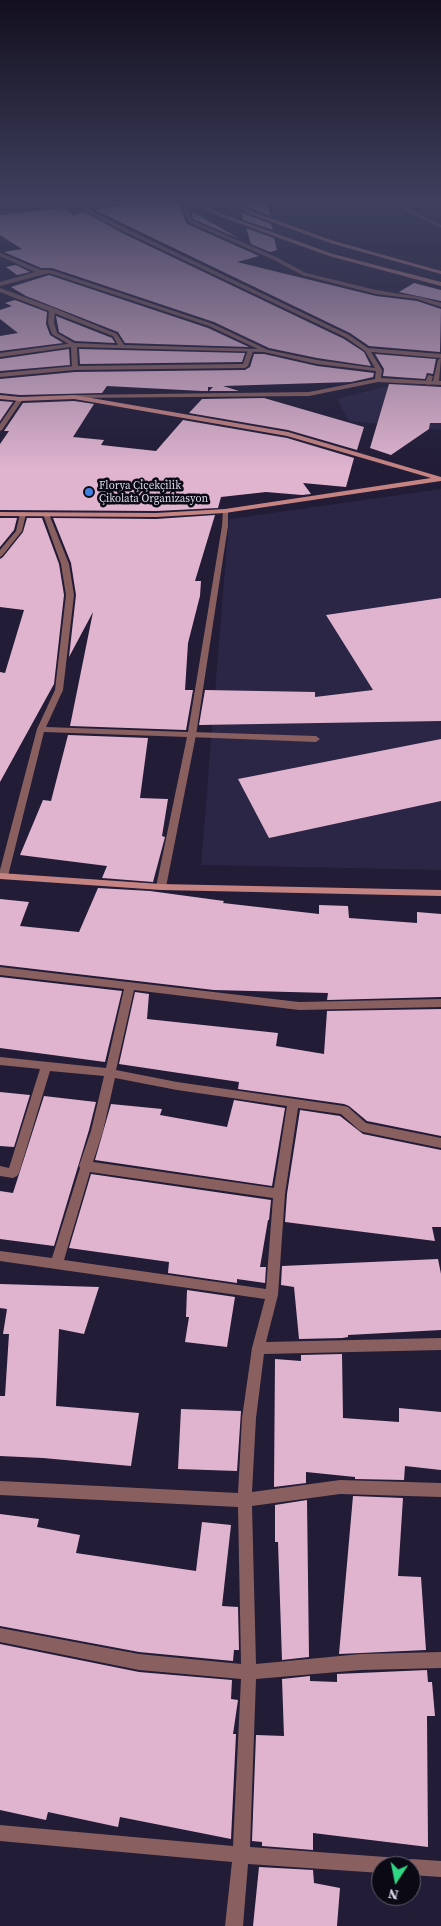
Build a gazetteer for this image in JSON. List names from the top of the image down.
{
  "places": ["Florya Çiçekçilik Çikolata Organizasyon"],
  "north": "bottom"
}
